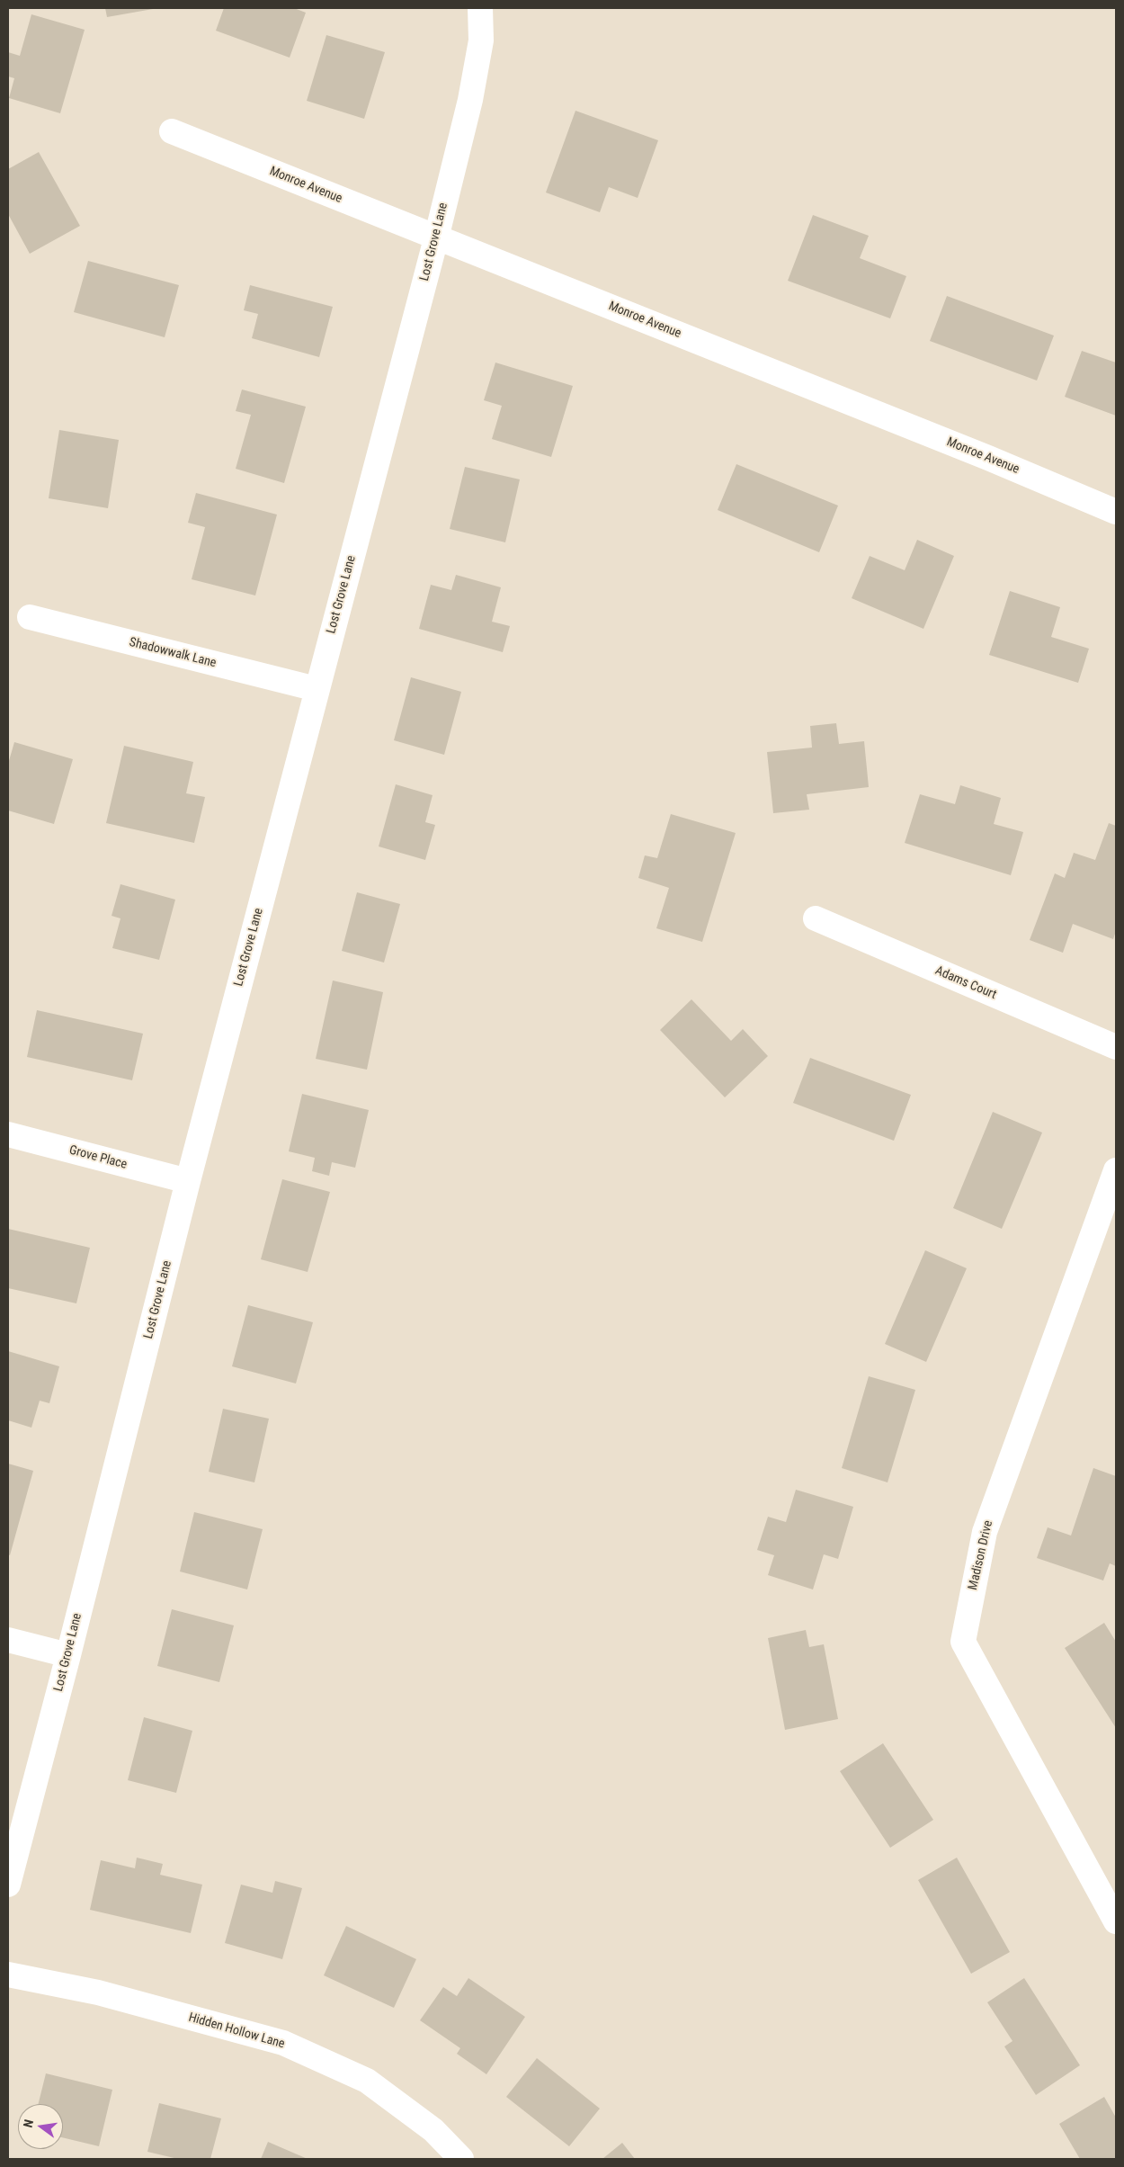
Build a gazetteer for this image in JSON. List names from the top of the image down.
{
  "streets": {
    "street": [
      "Monroe Avenue",
      "Lost Grove Lane",
      "Shadowwalk Lane",
      "Adams Court",
      "Grove Place",
      "Madison Drive",
      "Hidden Hollow Lane"
    ]
  },
  "crossings": [
    ["Monroe Avenue", "Lost Grove Lane"],
    ["Lost Grove Lane", "Shadowwalk Lane"],
    ["Lost Grove Lane", "Grove Place"]
  ],
  "north": "left"
}
